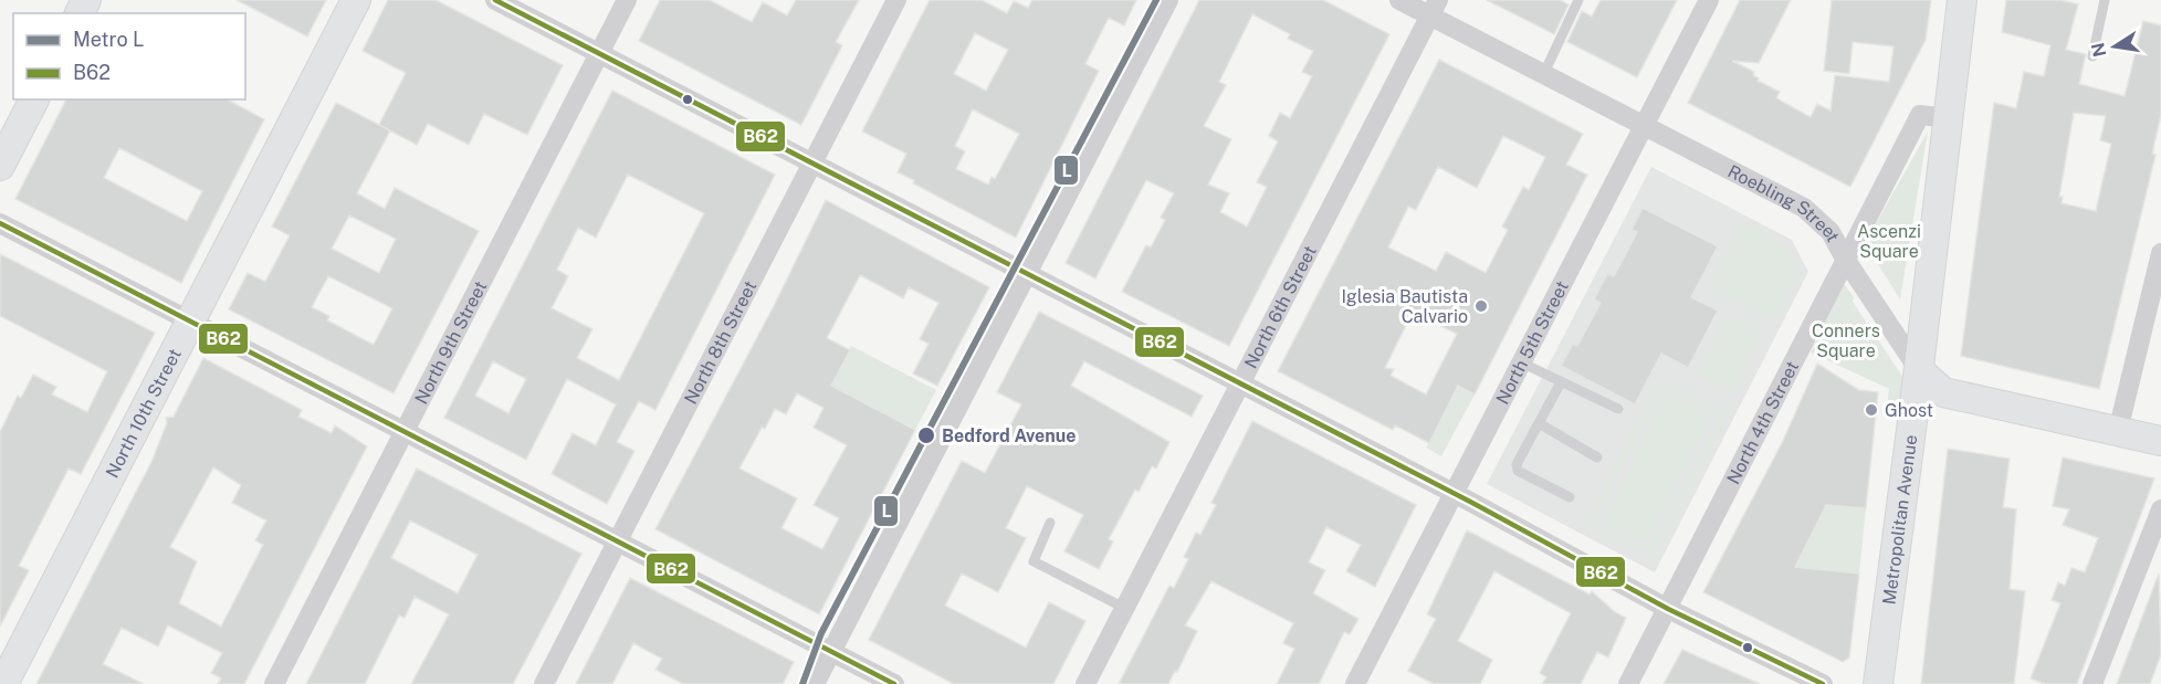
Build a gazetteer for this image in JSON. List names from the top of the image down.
{
  "streets": {
    "main road": ["Roebling Street", "North 10th Street", "Metropolitan Avenue"],
    "street": [
      "North 6th Street",
      "North 9th Street",
      "North 5th Street",
      "North 8th Street",
      "North 4th Street"
    ]
  },
  "crossings": [
    ["Roebling Street", "North 6th Street"],
    ["Roebling Street", "North 5th Street"],
    ["Roebling Street", "North 4th Street"],
    ["Roebling Street", "Metropolitan Avenue"],
    ["North 4th Street", "Metropolitan Avenue"]
  ],
  "parks": ["Ascenzi Square", "Conners Square"],
  "places": ["Iglesia Bautista Calvario", "Ghost", "Bedford Avenue"],
  "lines": ["metro line L", "transit line B62"],
  "legend": ["Metro L", "B62"],
  "north": "left"
}
